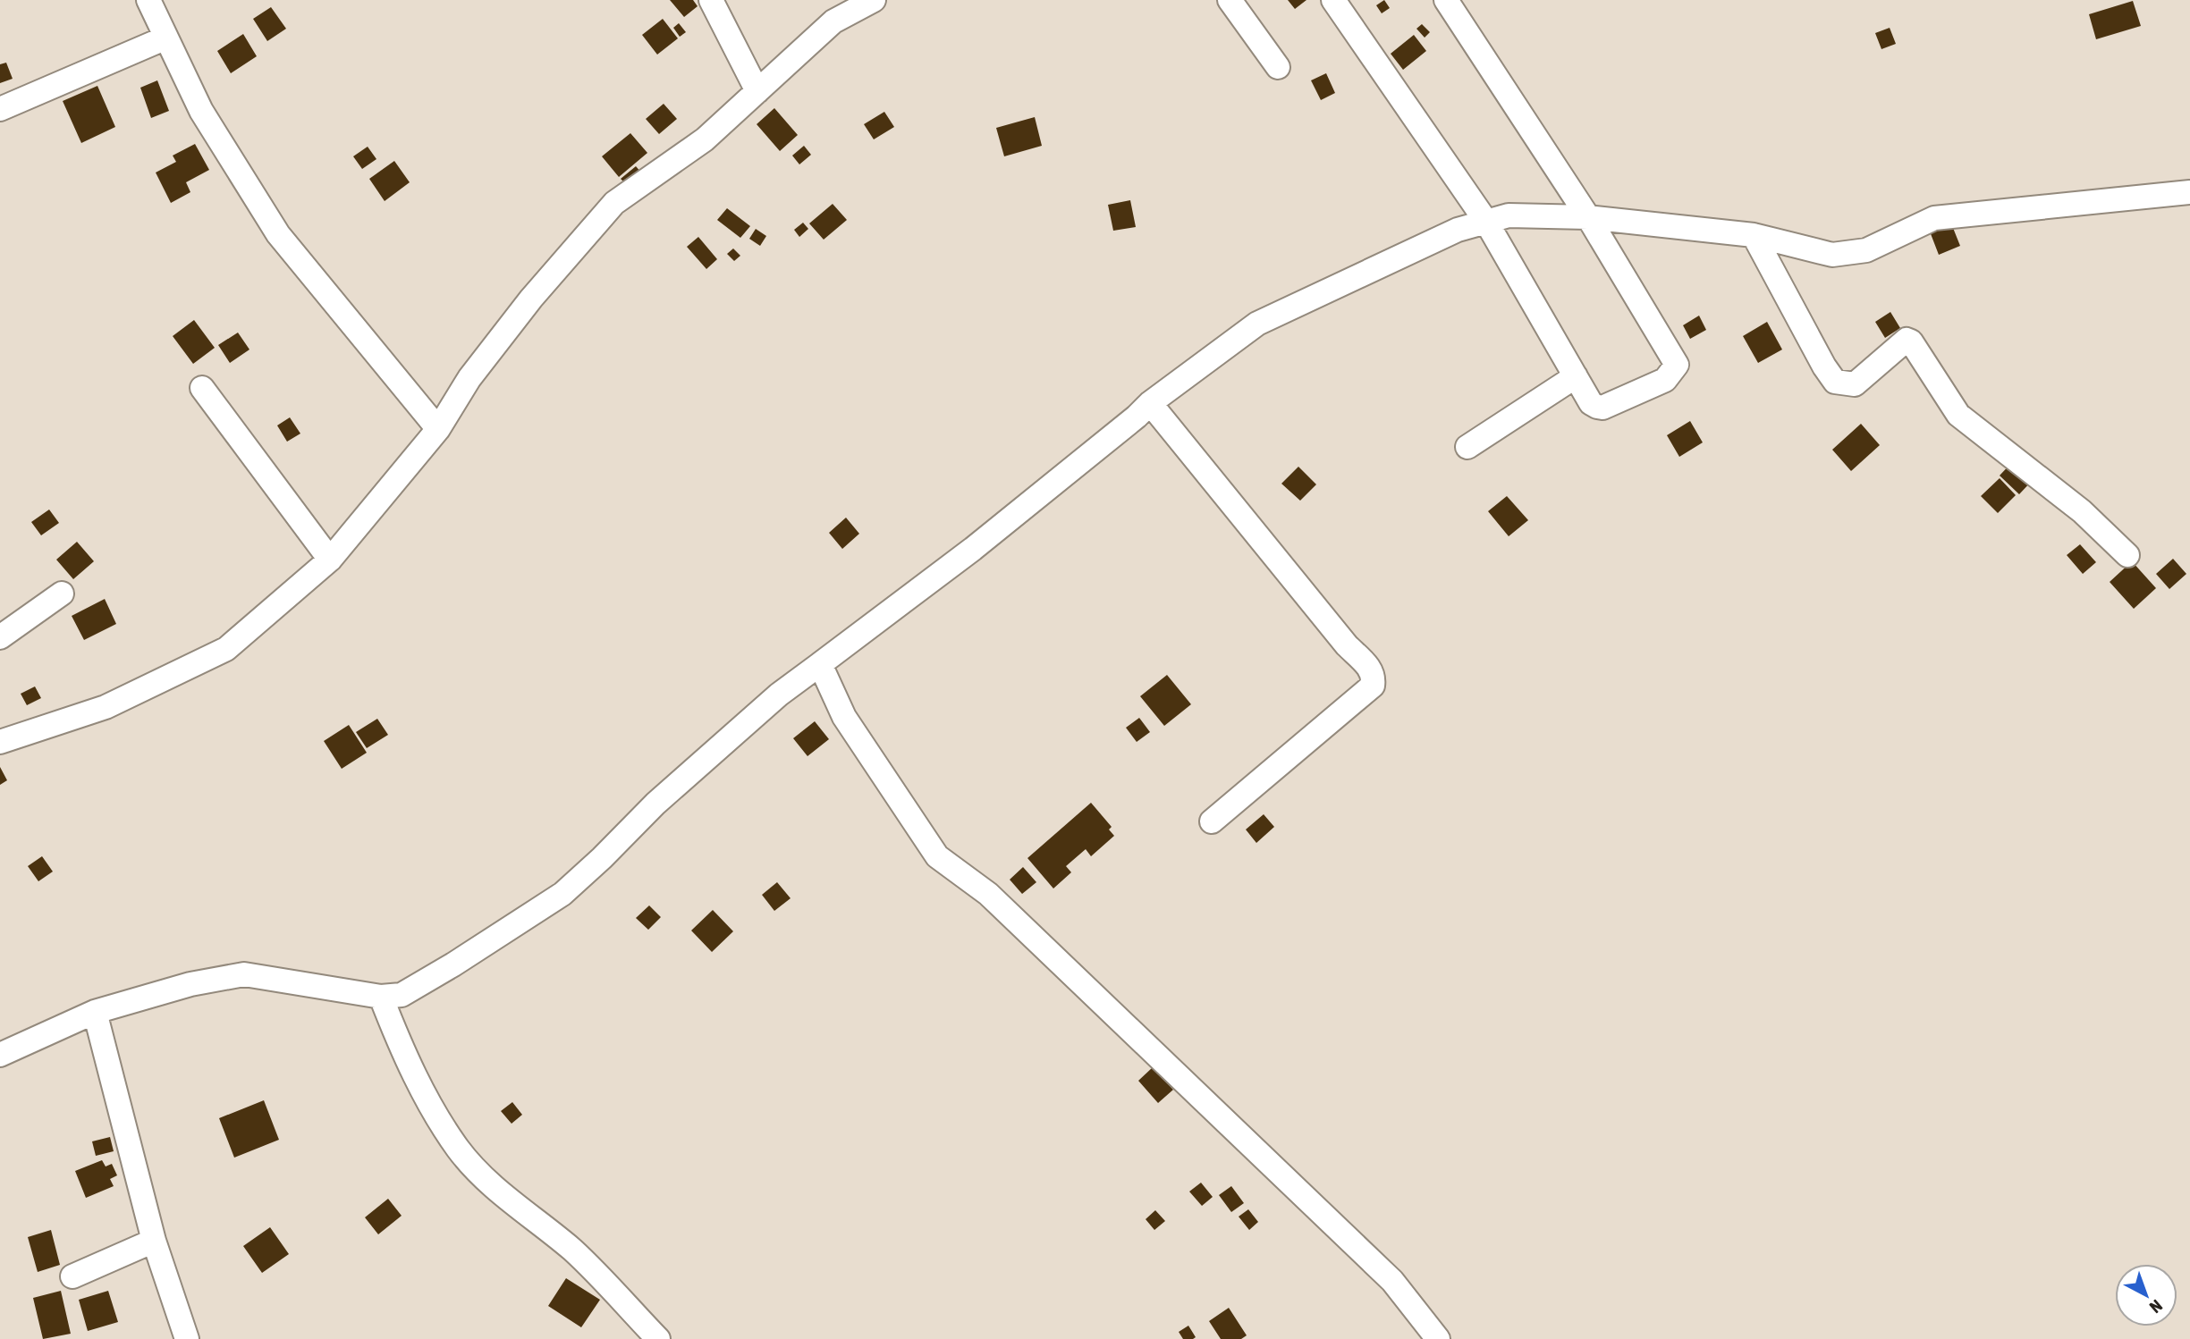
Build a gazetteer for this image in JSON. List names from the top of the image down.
{
  "north": "bottom right"
}
